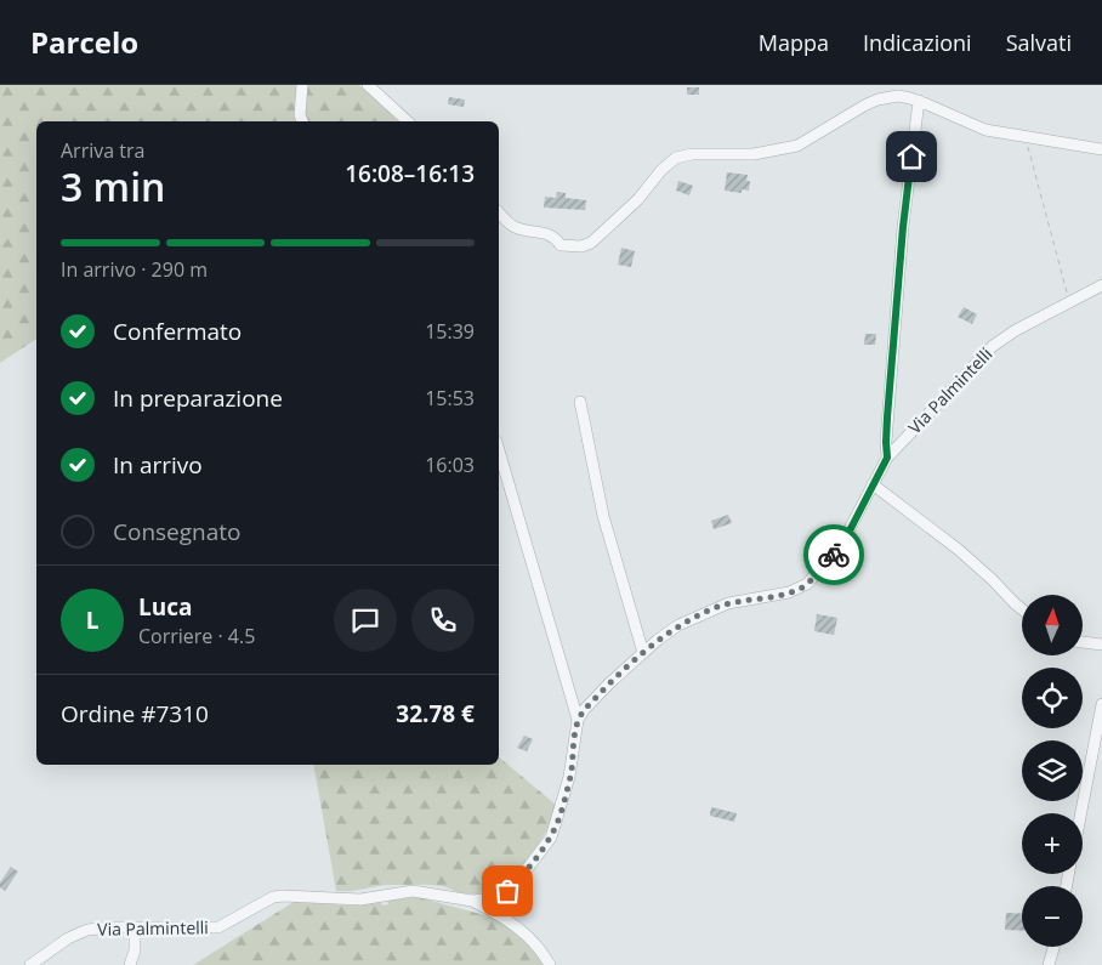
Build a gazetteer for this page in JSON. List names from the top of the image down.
{
  "streets": {
    "street": ["Via Palmintelli"]
  },
  "north": "top",
  "page": {
    "header": "Parcelo",
    "nav": ["Mappa", "Indicazioni", "Salvati"],
    "heading": ["3 min", "Arriva tra", "16:08–16:13"],
    "panel": [
      "Luca",
      "Corriere · 4.5",
      "Ordine #7310",
      "32.78 €"
    ],
    "bar": "In arrivo · 290 m",
    "list": [
      ["Confermato", "15:39"],
      ["In preparazione", "15:53"],
      ["In arrivo", "16:03"],
      "Consegnato"
    ],
    "round": "L",
    "map_buttons": ["+", "−"]
  }
}
